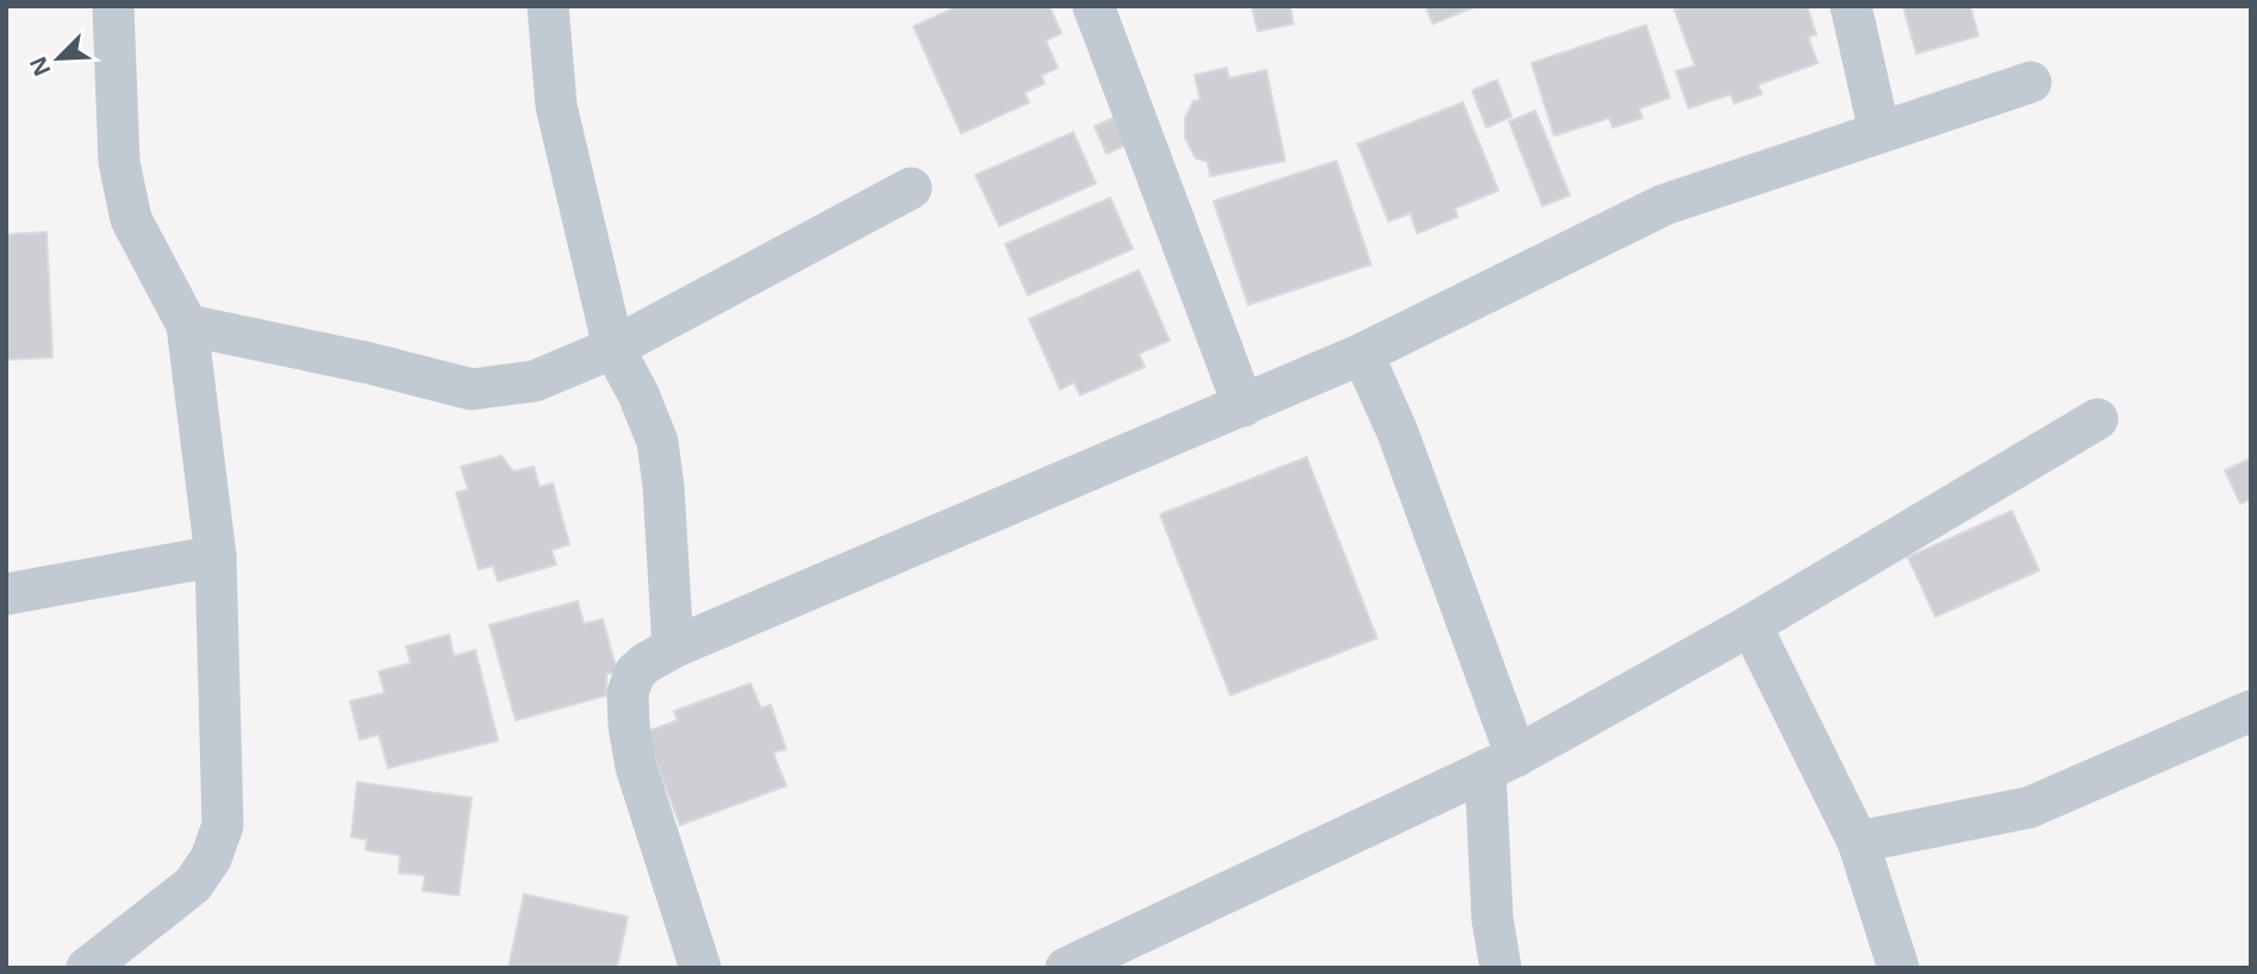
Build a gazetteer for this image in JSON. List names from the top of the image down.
{
  "north": "bottom left"
}
